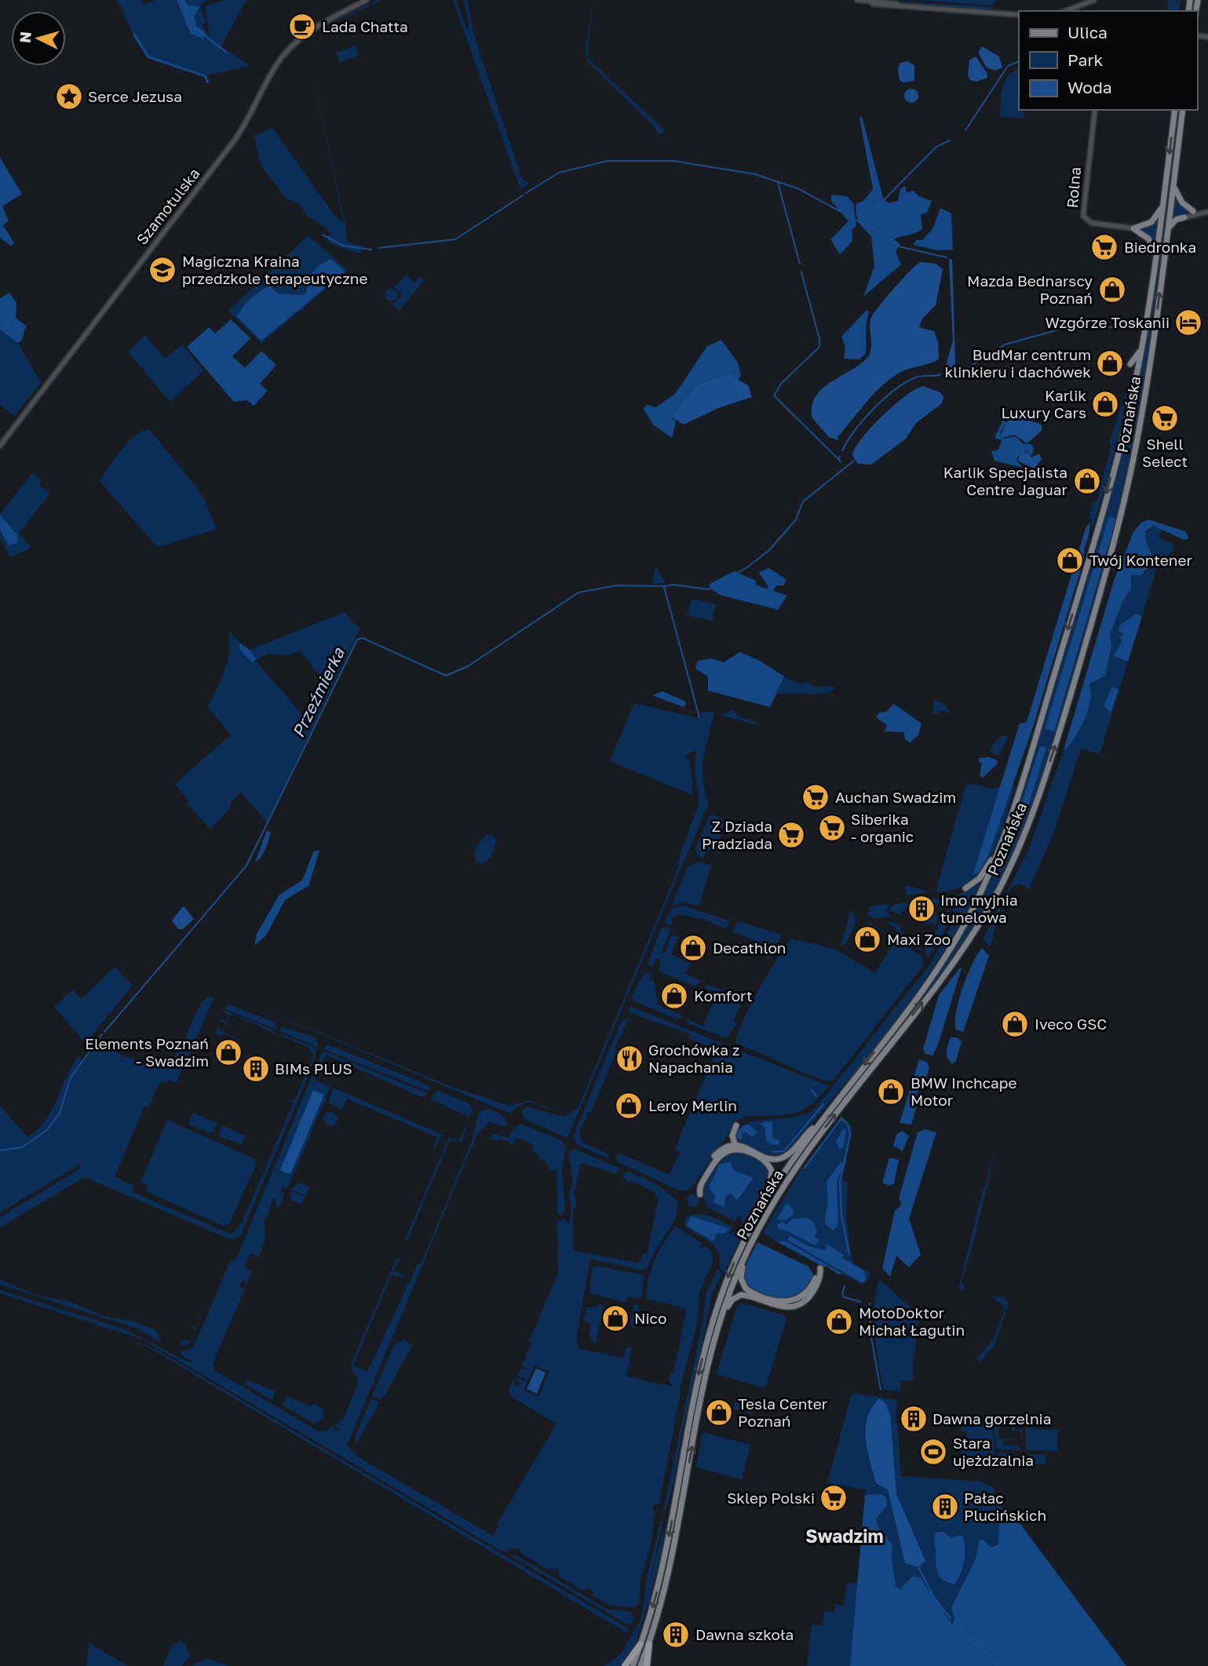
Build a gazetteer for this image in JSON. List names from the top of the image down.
{
  "streets": {
    "main road": ["Poznańska"],
    "street": ["Rolna", "Szamotulska"]
  },
  "districts": ["Swadzim"],
  "water": ["Przeźmierka"],
  "places": {
    "cafe": ["Lada Chatta"],
    "place": ["Serce Jezusa"],
    "supermarket": [
      "Biedronka",
      "Shell Select",
      "Auchan Swadzim",
      "Siberika - organic",
      "Z Dziada Pradziada",
      "Sklep Polski"
    ],
    "school or university": ["Magiczna Kraina przedzkole terapeutyczne"],
    "shop": [
      "Mazda Bednarscy Poznań",
      "BudMar centrum klinkieru i dachówek",
      "Karlik Luxury Cars",
      "Karlik Specjalista Centre Jaguar",
      "Twój Kontener",
      "Maxi Zoo",
      "Decathlon",
      "Komfort",
      "Iveco GSC",
      "Elements Poznań - Swadzim",
      "BMW Inchcape Motor",
      "Leroy Merlin",
      "Nico",
      "MotoDoktor Michał Łagutin",
      "Tesla Center Poznań"
    ],
    "hotel": ["Wzgórze Toskanii"],
    "building": [
      "Imo myjnia tunelowa",
      "BIMs PLUS",
      "Dawna gorzelnia",
      "Pałac Plucińskich",
      "Dawna szkoła"
    ],
    "restaurant": ["Grochówka z Napachania"],
    "sports": ["Stara ujeżdzalnia"]
  },
  "legend": ["Ulica", "Park", "Woda"],
  "north": "left"
}
